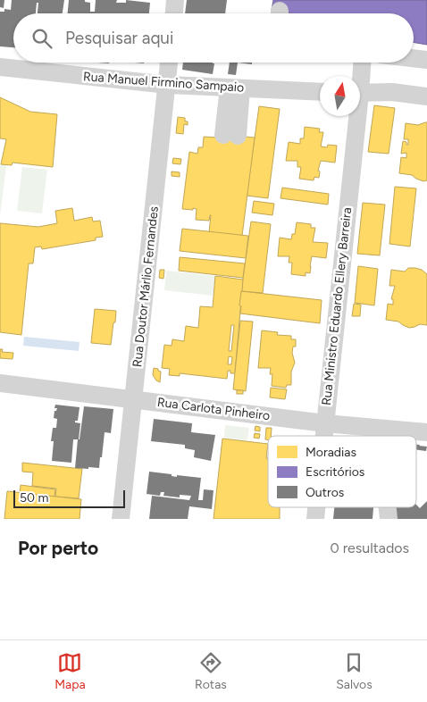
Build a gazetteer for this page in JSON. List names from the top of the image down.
{
  "streets": {
    "street": [
      "Rua Manuel Firmino Sampaio",
      "Rua Doutor Márlio Fernandes",
      "Rua Ministro Eduardo Ellery Barreira",
      "Rua Carlota Pinheiro"
    ]
  },
  "crossings": [
    ["Rua Manuel Firmino Sampaio", "Rua Doutor Márlio Fernandes"],
    ["Rua Doutor Márlio Fernandes", "Rua Carlota Pinheiro"],
    ["Rua Ministro Eduardo Ellery Barreira", "Rua Carlota Pinheiro"]
  ],
  "legend": ["Moradias", "Escritórios", "Outros"],
  "scale_bar": "50 m",
  "north": "top",
  "page": {
    "search": "Pesquisar aqui",
    "scale": "50 m",
    "heading": ["Por perto", "0 resultados"],
    "nav": ["Mapa", "Rotas", "Salvos"]
  }
}
